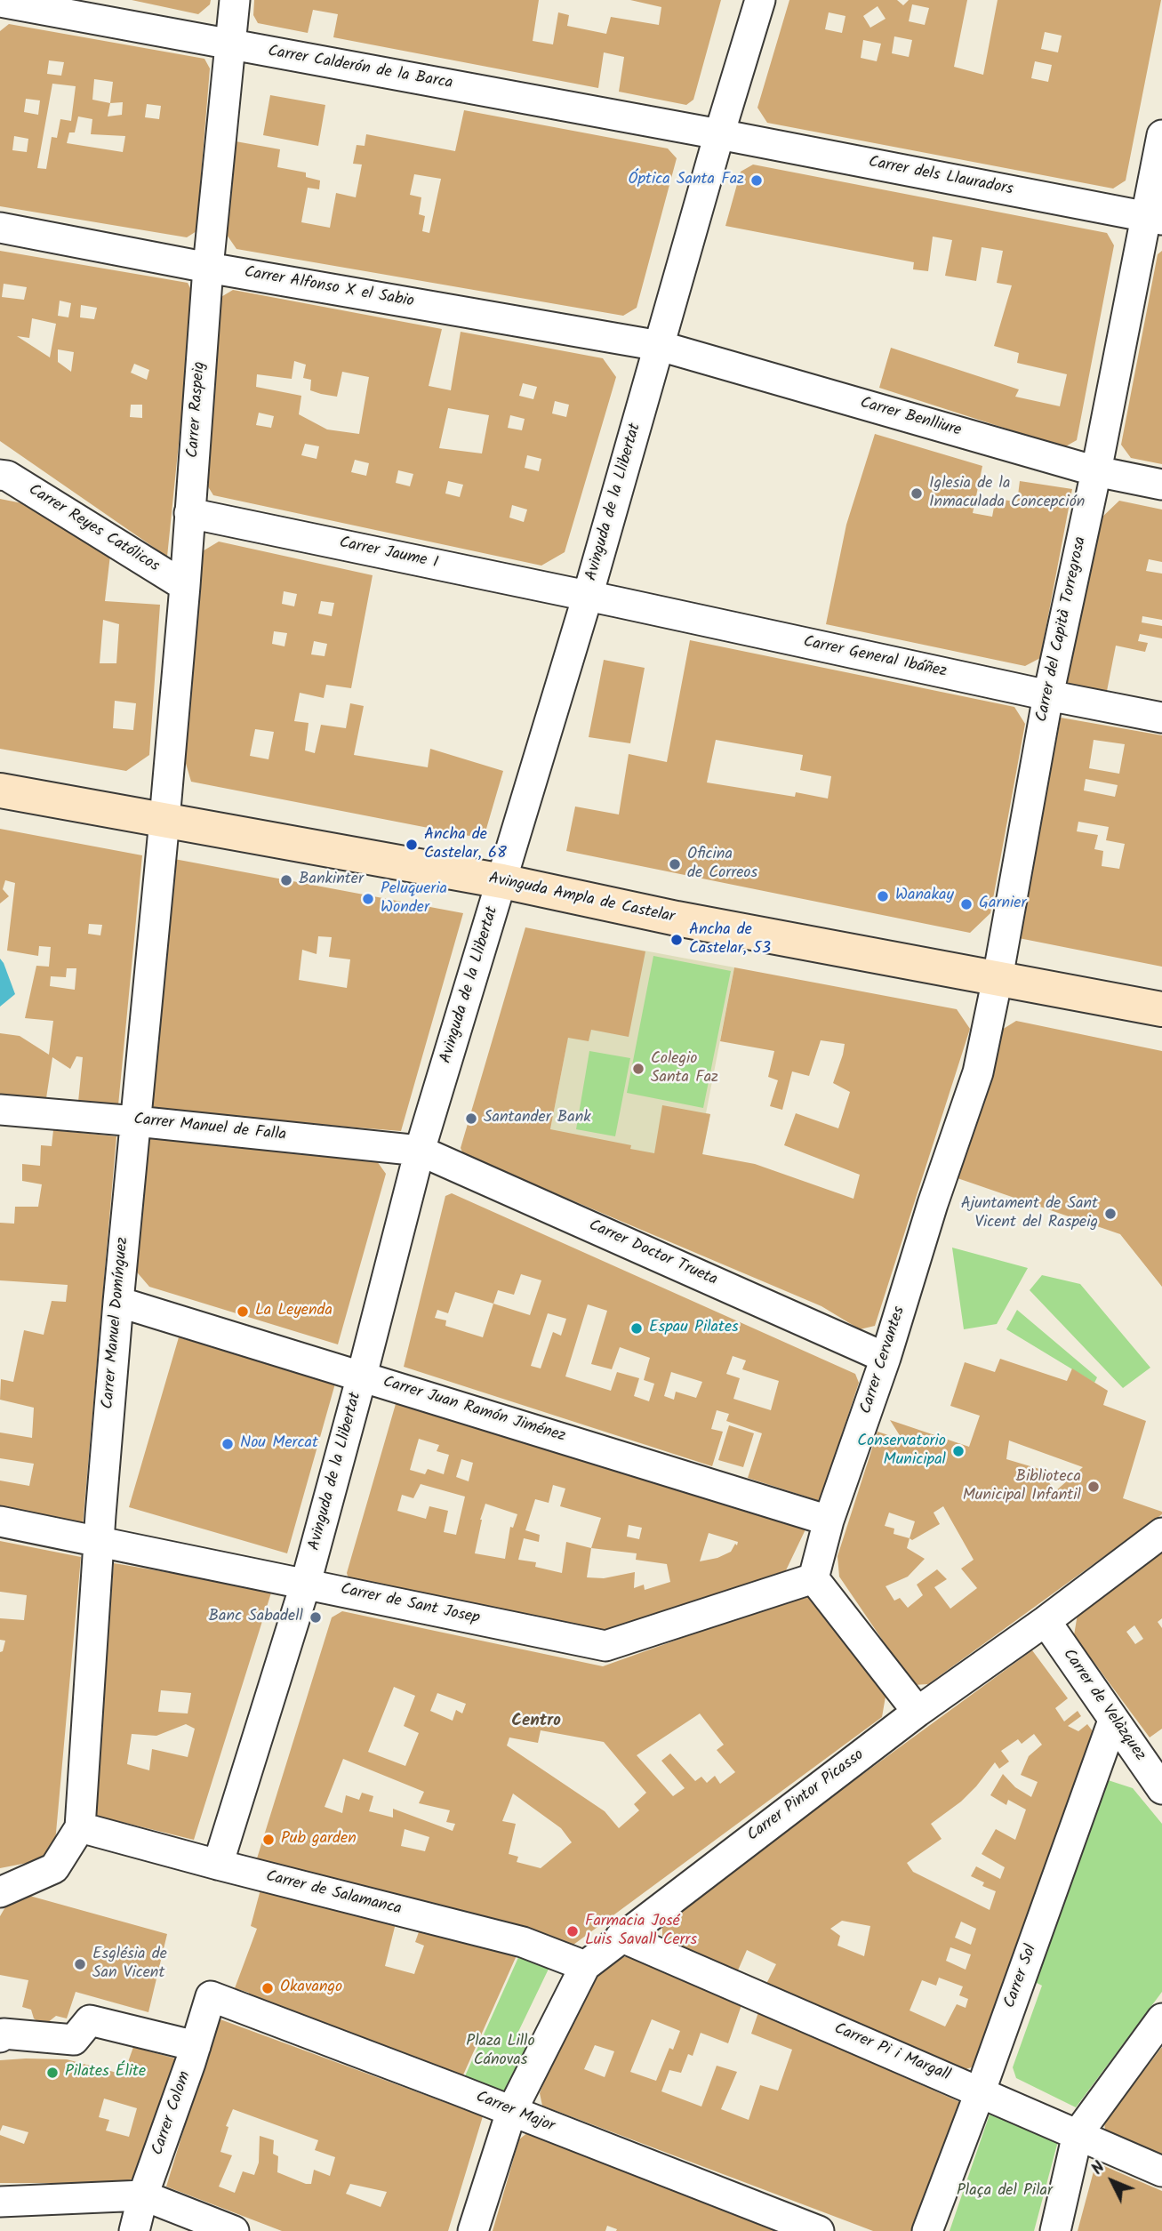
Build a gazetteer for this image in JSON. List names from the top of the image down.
{
  "streets": {
    "main road": ["Avinguda Ampla de Castelar"],
    "street": [
      "Carrer Calderón de la Barca",
      "Carrer dels Llauradors",
      "Carrer Alfonso X el Sabio",
      "Carrer Raspeig",
      "Carrer Benlliure",
      "Avinguda de la Llibertat",
      "Carrer Reyes Católicos",
      "Carrer Jaume I",
      "Carrer del Capità Torregrosa",
      "Carrer General Ibáñez",
      "Carrer Manuel de Falla",
      "Carrer Doctor Trueta",
      "Carrer Manuel Domínguez",
      "Carrer Cervantes",
      "Carrer Juan Ramón Jiménez",
      "Carrer de Sant Josep",
      "Carrer de Velàzquez",
      "Carrer Pintor Picasso",
      "Carrer de Salamanca",
      "Carrer Sol",
      "Carrer Pi i Margall",
      "Carrer Major",
      "Carrer Colom"
    ]
  },
  "crossings": [
    ["Carrer Calderón de la Barca", "Carrer dels Llauradors"],
    ["Carrer Calderón de la Barca", "Carrer Raspeig"],
    ["Carrer Calderón de la Barca", "Avinguda de la Llibertat"],
    ["Carrer dels Llauradors", "Avinguda de la Llibertat"],
    ["Carrer dels Llauradors", "Carrer del Capità Torregrosa"],
    ["Carrer Alfonso X el Sabio", "Carrer Raspeig"],
    ["Carrer Alfonso X el Sabio", "Carrer Benlliure"],
    ["Carrer Alfonso X el Sabio", "Avinguda de la Llibertat"],
    ["Carrer Raspeig", "Carrer Reyes Católicos"],
    ["Carrer Raspeig", "Carrer Jaume I"],
    ["Carrer Raspeig", "Avinguda Ampla de Castelar"],
    ["Carrer Raspeig", "Carrer Manuel Domínguez"],
    ["Carrer Benlliure", "Avinguda de la Llibertat"],
    ["Carrer Benlliure", "Carrer del Capità Torregrosa"],
    ["Avinguda de la Llibertat", "Carrer Jaume I"],
    ["Avinguda de la Llibertat", "Carrer General Ibáñez"],
    ["Avinguda de la Llibertat", "Avinguda Ampla de Castelar"],
    ["Avinguda de la Llibertat", "Carrer Manuel de Falla"],
    ["Avinguda de la Llibertat", "Carrer Doctor Trueta"],
    ["Avinguda de la Llibertat", "Carrer Juan Ramón Jiménez"],
    ["Avinguda de la Llibertat", "Carrer de Sant Josep"],
    ["Avinguda de la Llibertat", "Carrer de Salamanca"],
    ["Carrer Jaume I", "Carrer General Ibáñez"],
    ["Carrer del Capità Torregrosa", "Carrer General Ibáñez"],
    ["Carrer del Capità Torregrosa", "Avinguda Ampla de Castelar"],
    ["Carrer del Capità Torregrosa", "Carrer Cervantes"],
    ["Avinguda Ampla de Castelar", "Carrer Manuel Domínguez"],
    ["Avinguda Ampla de Castelar", "Carrer Cervantes"],
    ["Carrer Manuel de Falla", "Carrer Doctor Trueta"],
    ["Carrer Manuel de Falla", "Carrer Manuel Domínguez"],
    ["Carrer Doctor Trueta", "Carrer Cervantes"],
    ["Carrer Manuel Domínguez", "Carrer Juan Ramón Jiménez"],
    ["Carrer Manuel Domínguez", "Carrer de Sant Josep"],
    ["Carrer Manuel Domínguez", "Carrer de Salamanca"],
    ["Carrer Cervantes", "Carrer Juan Ramón Jiménez"],
    ["Carrer Cervantes", "Carrer de Sant Josep"],
    ["Carrer de Velàzquez", "Carrer Pintor Picasso"],
    ["Carrer de Velàzquez", "Carrer Sol"],
    ["Carrer Pintor Picasso", "Carrer de Salamanca"],
    ["Carrer Pintor Picasso", "Carrer Pi i Margall"],
    ["Carrer Pintor Picasso", "Carrer Major"],
    ["Carrer Sol", "Carrer Pi i Margall"],
    ["Carrer Major", "Carrer Colom"]
  ],
  "districts": ["Centro"],
  "parks": ["Plaza Lillo Cánovas", "Plaça del Pilar"],
  "places": [
    "Óptica Santa Faz",
    "Iglesia de la Inmaculada Concepción",
    "Ancha de Castelar, 68",
    "Oficina de Correos",
    "Bankinter",
    "Wanakay",
    "Peluqueria Wonder",
    "Garnier",
    "Ancha de Castelar, 53",
    "Colegio Santa Faz",
    "Santander Bank",
    "Ajuntament de Sant Vicent del Raspeig",
    "La Leyenda",
    "Espau Pilates",
    "Nou Mercat",
    "Conservatorio Municipal",
    "Biblioteca Municipal Infantil",
    "Banc Sabadell",
    "Pub garden",
    "Farmacia José Luis Savall Cerrs",
    "Església de San Vicent",
    "Okavango",
    "Pilates Élite"
  ],
  "north": "top left"
}
